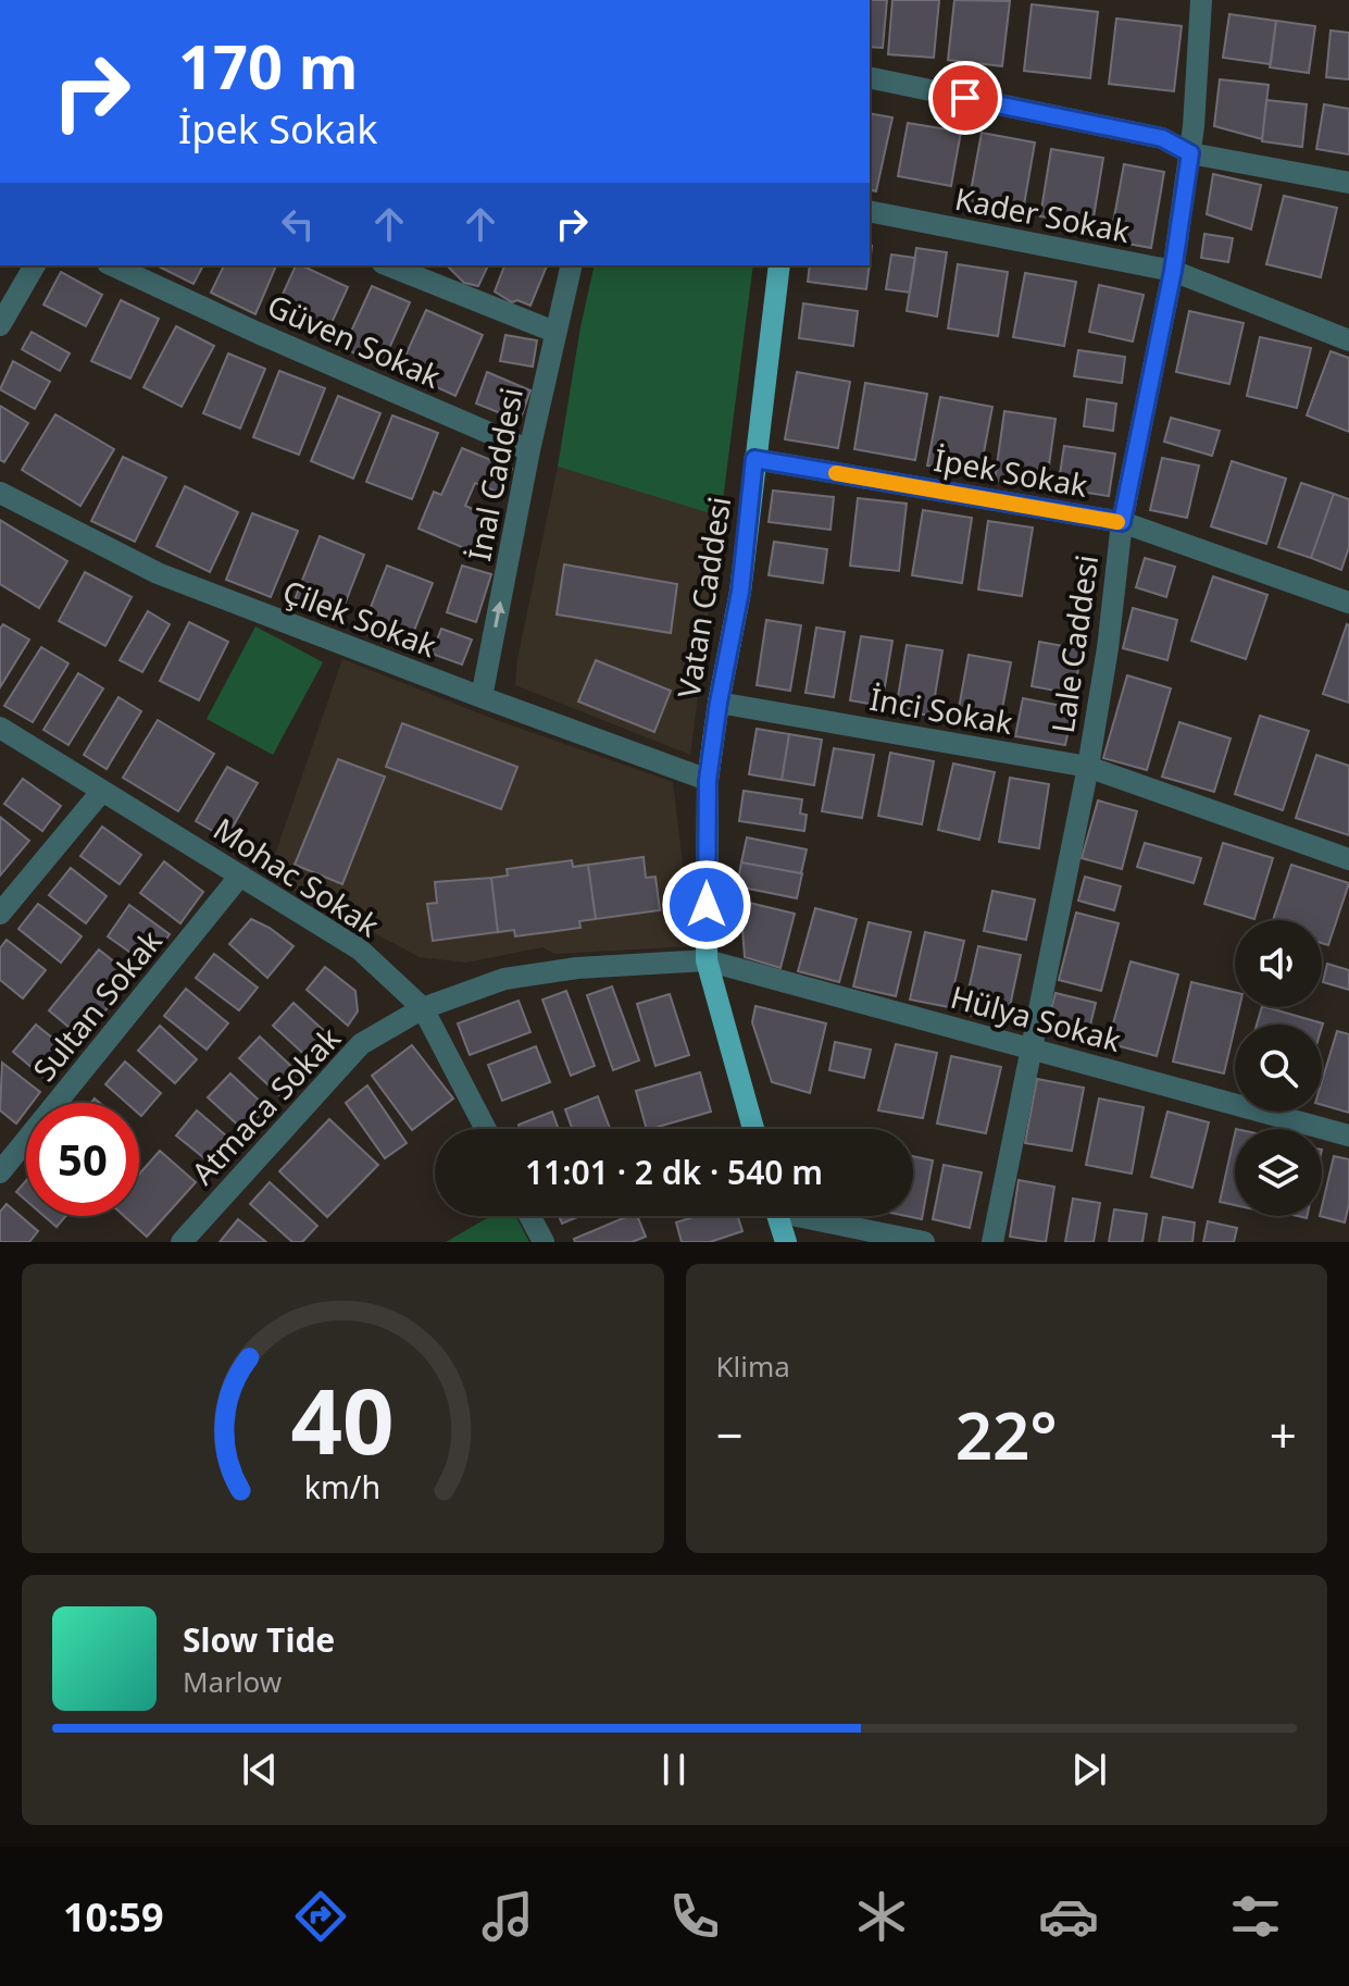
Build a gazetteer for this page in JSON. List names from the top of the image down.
{
  "streets": {
    "main road": ["Vatan Caddesi"],
    "street": [
      "Kader Sokak",
      "Güven Sokak",
      "İpek Sokak",
      "İnal Caddesi",
      "Çilek Sokak",
      "Lale Caddesi",
      "İnci Sokak",
      "Mohac Sokak",
      "Sultan Sokak",
      "Hülya Sokak",
      "Atmaca Sokak"
    ]
  },
  "crossings": [
    ["Kader Sokak", "Lale Caddesi"],
    ["Güven Sokak", "İnal Caddesi"],
    ["İpek Sokak", "Vatan Caddesi"],
    ["İpek Sokak", "Lale Caddesi"],
    ["İnal Caddesi", "Çilek Sokak"],
    ["Vatan Caddesi", "Çilek Sokak"],
    ["Vatan Caddesi", "İnci Sokak"],
    ["Vatan Caddesi", "Hülya Sokak"],
    ["Vatan Caddesi", "Atmaca Sokak"],
    ["Lale Caddesi", "İnci Sokak"],
    ["Lale Caddesi", "Hülya Sokak"],
    ["Mohac Sokak", "Sultan Sokak"],
    ["Mohac Sokak", "Atmaca Sokak"],
    ["Hülya Sokak", "Atmaca Sokak"]
  ],
  "one_way": ["İnal Caddesi"],
  "page": {
    "turn": ["170 m", "İpek Sokak"],
    "limit": "50",
    "trip": "11:01 · 2 dk · 540 m",
    "tile": "Klima",
    "heat": ["−", "22°", "+"],
    "song": ["Slow Tide", "Marlow"],
    "tabs": "10:59",
    "gauge": ["40", "km/h"]
  }
}
